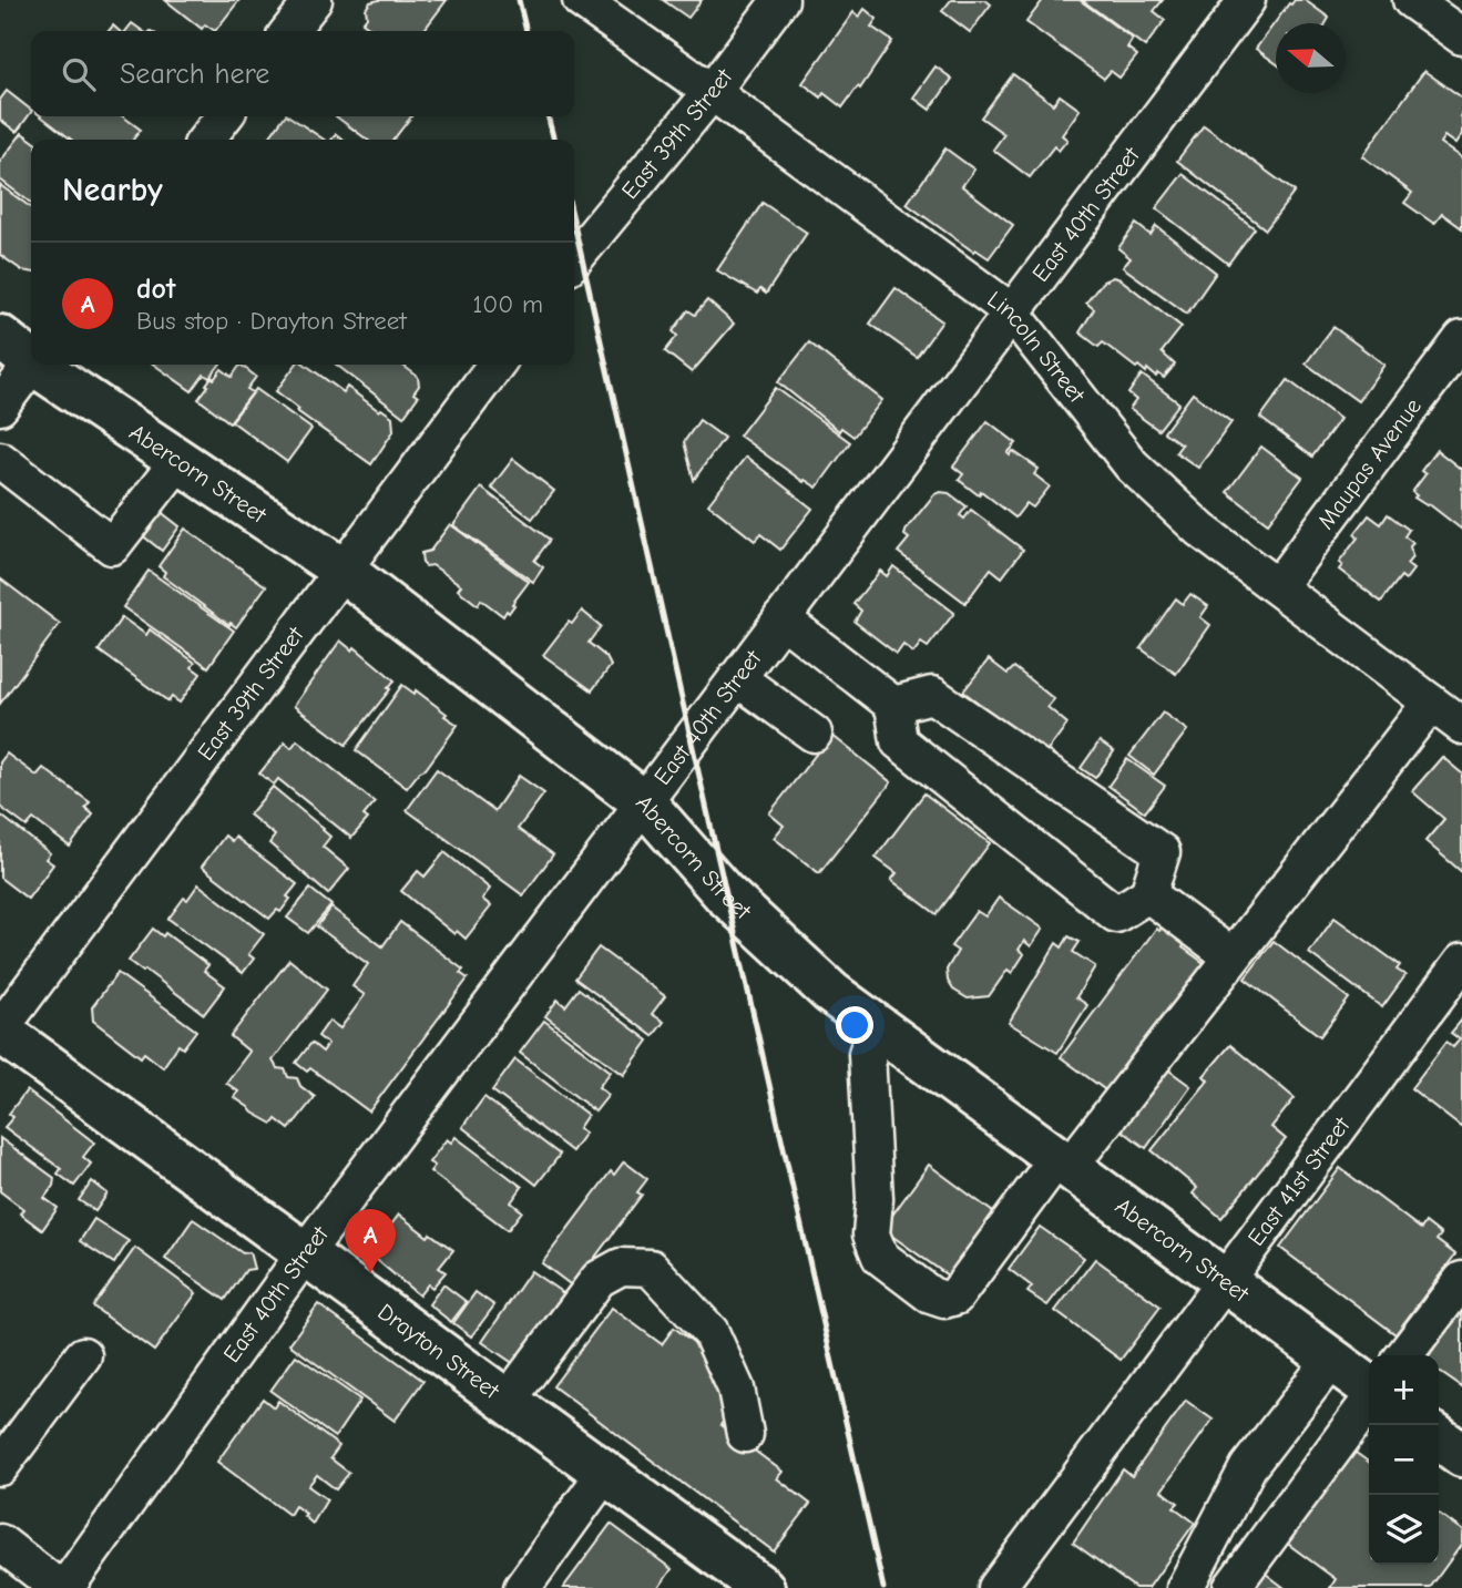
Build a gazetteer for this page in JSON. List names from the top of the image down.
{
  "streets": {
    "main road": ["Abercorn Street", "Drayton Street"],
    "street": [
      "East 39th Street",
      "East 40th Street",
      "Lincoln Street",
      "Maupas Avenue",
      "East 41st Street"
    ]
  },
  "crossings": [
    ["East 39th Street", "Lincoln Street"],
    ["East 39th Street", "Abercorn Street"],
    ["East 39th Street", "Drayton Street"],
    ["East 40th Street", "Lincoln Street"],
    ["East 40th Street", "Abercorn Street"],
    ["East 40th Street", "Drayton Street"],
    ["Lincoln Street", "Maupas Avenue"],
    ["Abercorn Street", "East 41st Street"]
  ],
  "north": "left",
  "page": {
    "search": "Search here",
    "heading": "Nearby",
    "list": [
      {
        "mark": "A",
        "name": "dot",
        "note": "Bus stop · Drayton Street",
        "value": "100 m"
      }
    ],
    "pins": "A",
    "map_buttons": ["+", "−"]
  }
}
